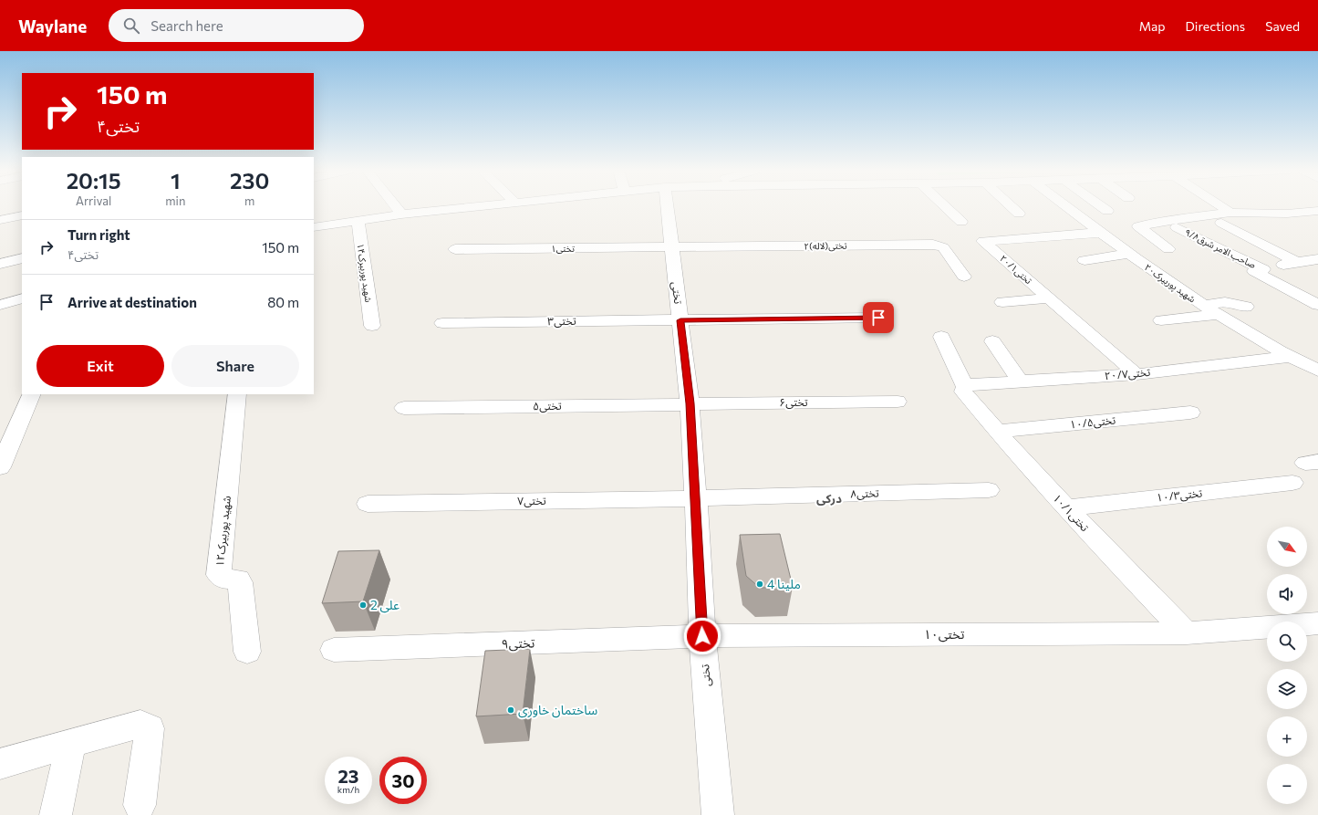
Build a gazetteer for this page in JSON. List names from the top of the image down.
{
  "streets": {
    "street": [
      "۲تختی(لاله)",
      "تختی۱",
      "صاحب الامر شرق۹/۸",
      "تختی۲۰/۱",
      "شهید پوربیرک۱۴",
      "شهید پوربیرک۲۰",
      "تختی",
      "تختی۳",
      "تختی۲۰/۷",
      "تختی۶",
      "تختی۵",
      "تختی۱۰/۵",
      "تختی۸",
      "تختی۱۰/۳",
      "تختی۷",
      "تختی۱۰/۱",
      "شهید پوربیرک۱۲",
      "تختی۱۰",
      "تختی۹"
    ]
  },
  "crossings": [
    ["۲تختی(لاله)", "تختی۱"],
    ["۲تختی(لاله)", "تختی"],
    ["تختی۱", "تختی"],
    ["تختی۲۰/۱", "شهید پوربیرک۲۰"],
    ["تختی۲۰/۱", "تختی۲۰/۷"],
    ["شهید پوربیرک۲۰", "تختی۲۰/۷"],
    ["تختی", "تختی۳"],
    ["تختی", "تختی۶"],
    ["تختی", "تختی۵"],
    ["تختی", "تختی۸"],
    ["تختی", "تختی۷"],
    ["تختی", "تختی۱۰"],
    ["تختی", "تختی۹"],
    ["تختی۲۰/۷", "تختی۱۰/۱"],
    ["تختی۶", "تختی۵"],
    ["تختی۱۰/۵", "تختی۱۰/۱"],
    ["تختی۸", "تختی۷"],
    ["تختی۱۰/۳", "تختی۱۰/۱"],
    ["تختی۱۰/۱", "تختی۱۰"],
    ["تختی۱۰", "تختی۹"]
  ],
  "districts": ["درکی"],
  "places": ["ملینا 4", "علی 2", "ساختمان خاوری"],
  "north": "bottom right",
  "page": {
    "header": "Waylane",
    "search": "Search here",
    "nav": ["Map", "Directions", "Saved"],
    "turn": ["150 m", "تختی۴"],
    "eta": [
      "20:15",
      "Arrival",
      "1",
      "min",
      "230",
      "m"
    ],
    "list": [
      {
        "name": "Turn right",
        "note": "تختی۴",
        "value": "150 m"
      },
      {
        "name": "Arrive at destination",
        "value": "80 m"
      }
    ],
    "buttons": ["Exit", "Share"],
    "map_buttons": ["+", "−"],
    "speed": "23 km/h",
    "limit": "30"
  }
}
